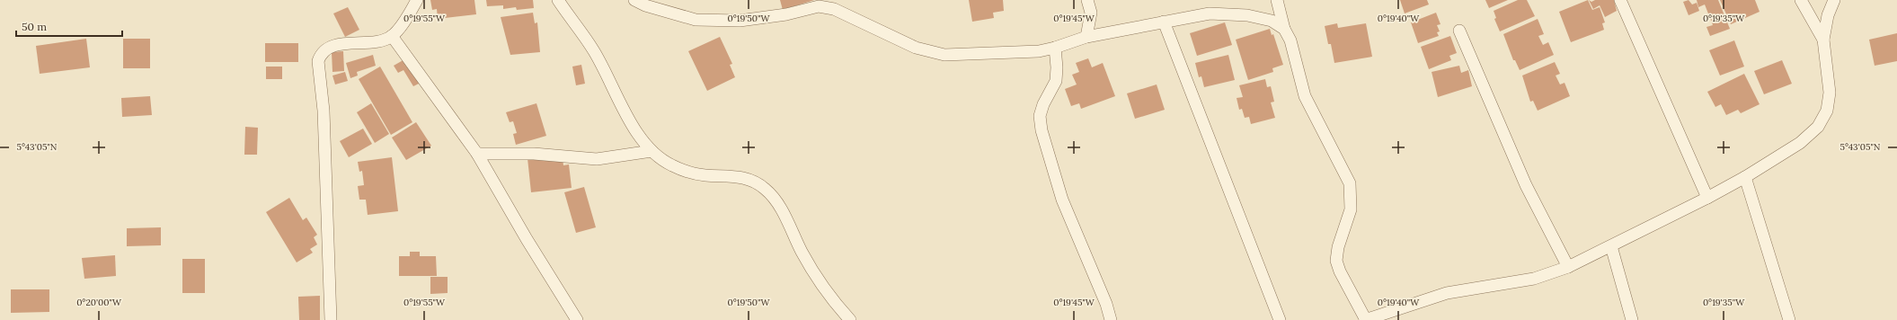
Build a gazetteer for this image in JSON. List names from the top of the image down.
{
  "scale_bar": "50 m",
  "coordinates": [
    "0°19'55\"W",
    "0°19'50\"W",
    "0°19'45\"W",
    "0°19'40\"W",
    "0°19'35\"W",
    "5°43'05\"N",
    "0°20'00\"W"
  ]
}
